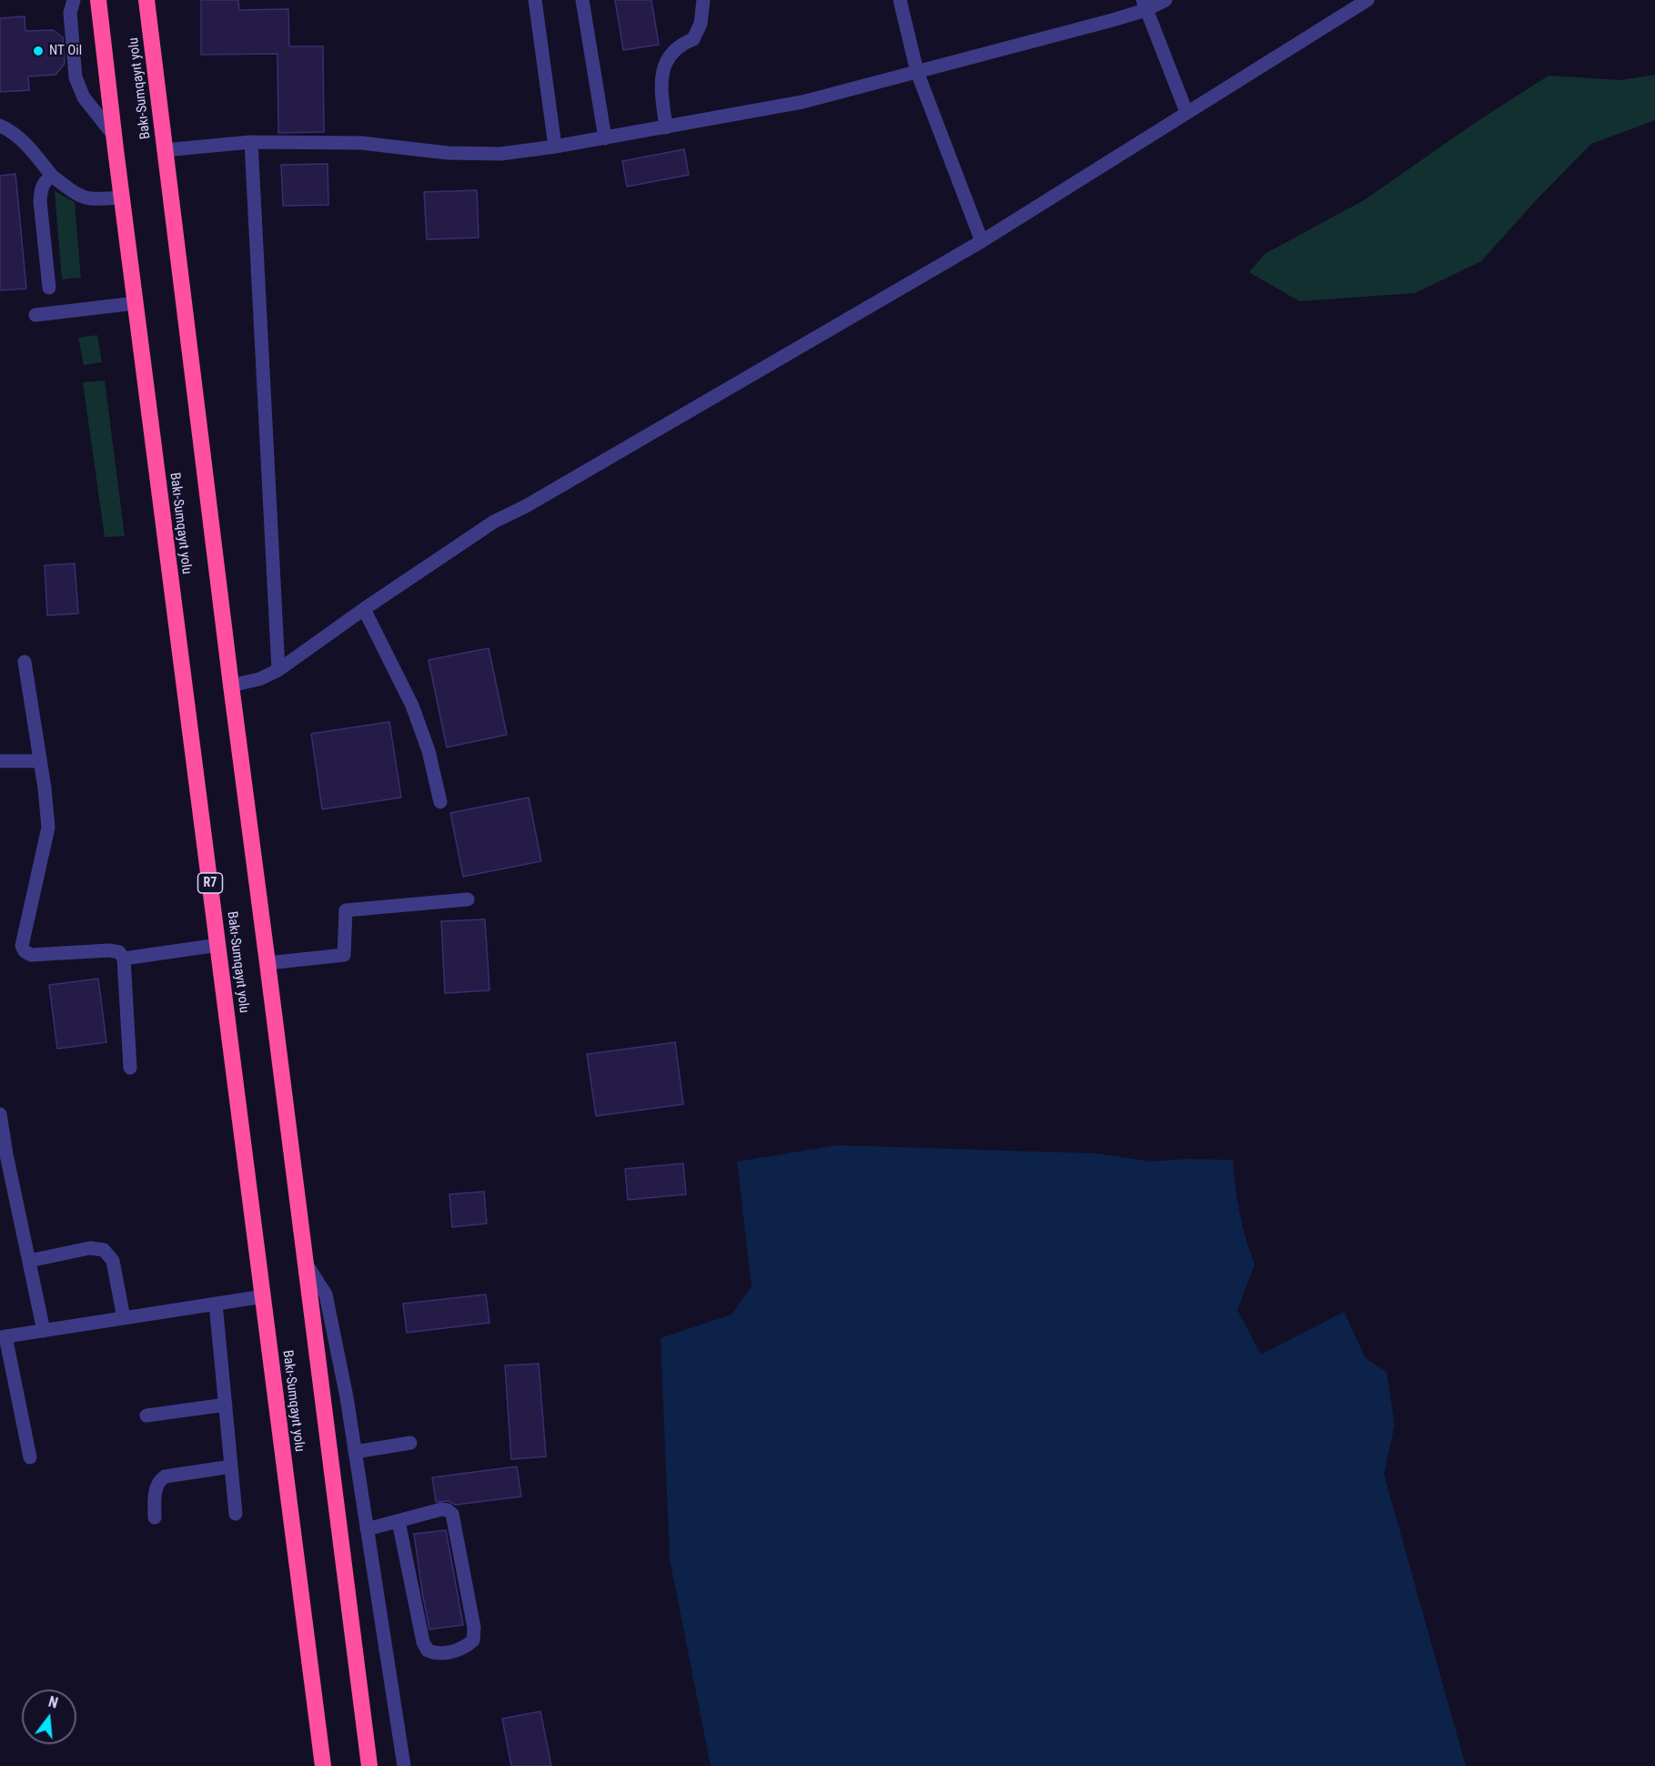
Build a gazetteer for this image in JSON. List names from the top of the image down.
{
  "streets": {
    "highway": ["Bakı-Sumqayıt yolu", "R7"]
  },
  "places": ["NT Oil"],
  "north": "top"
}
